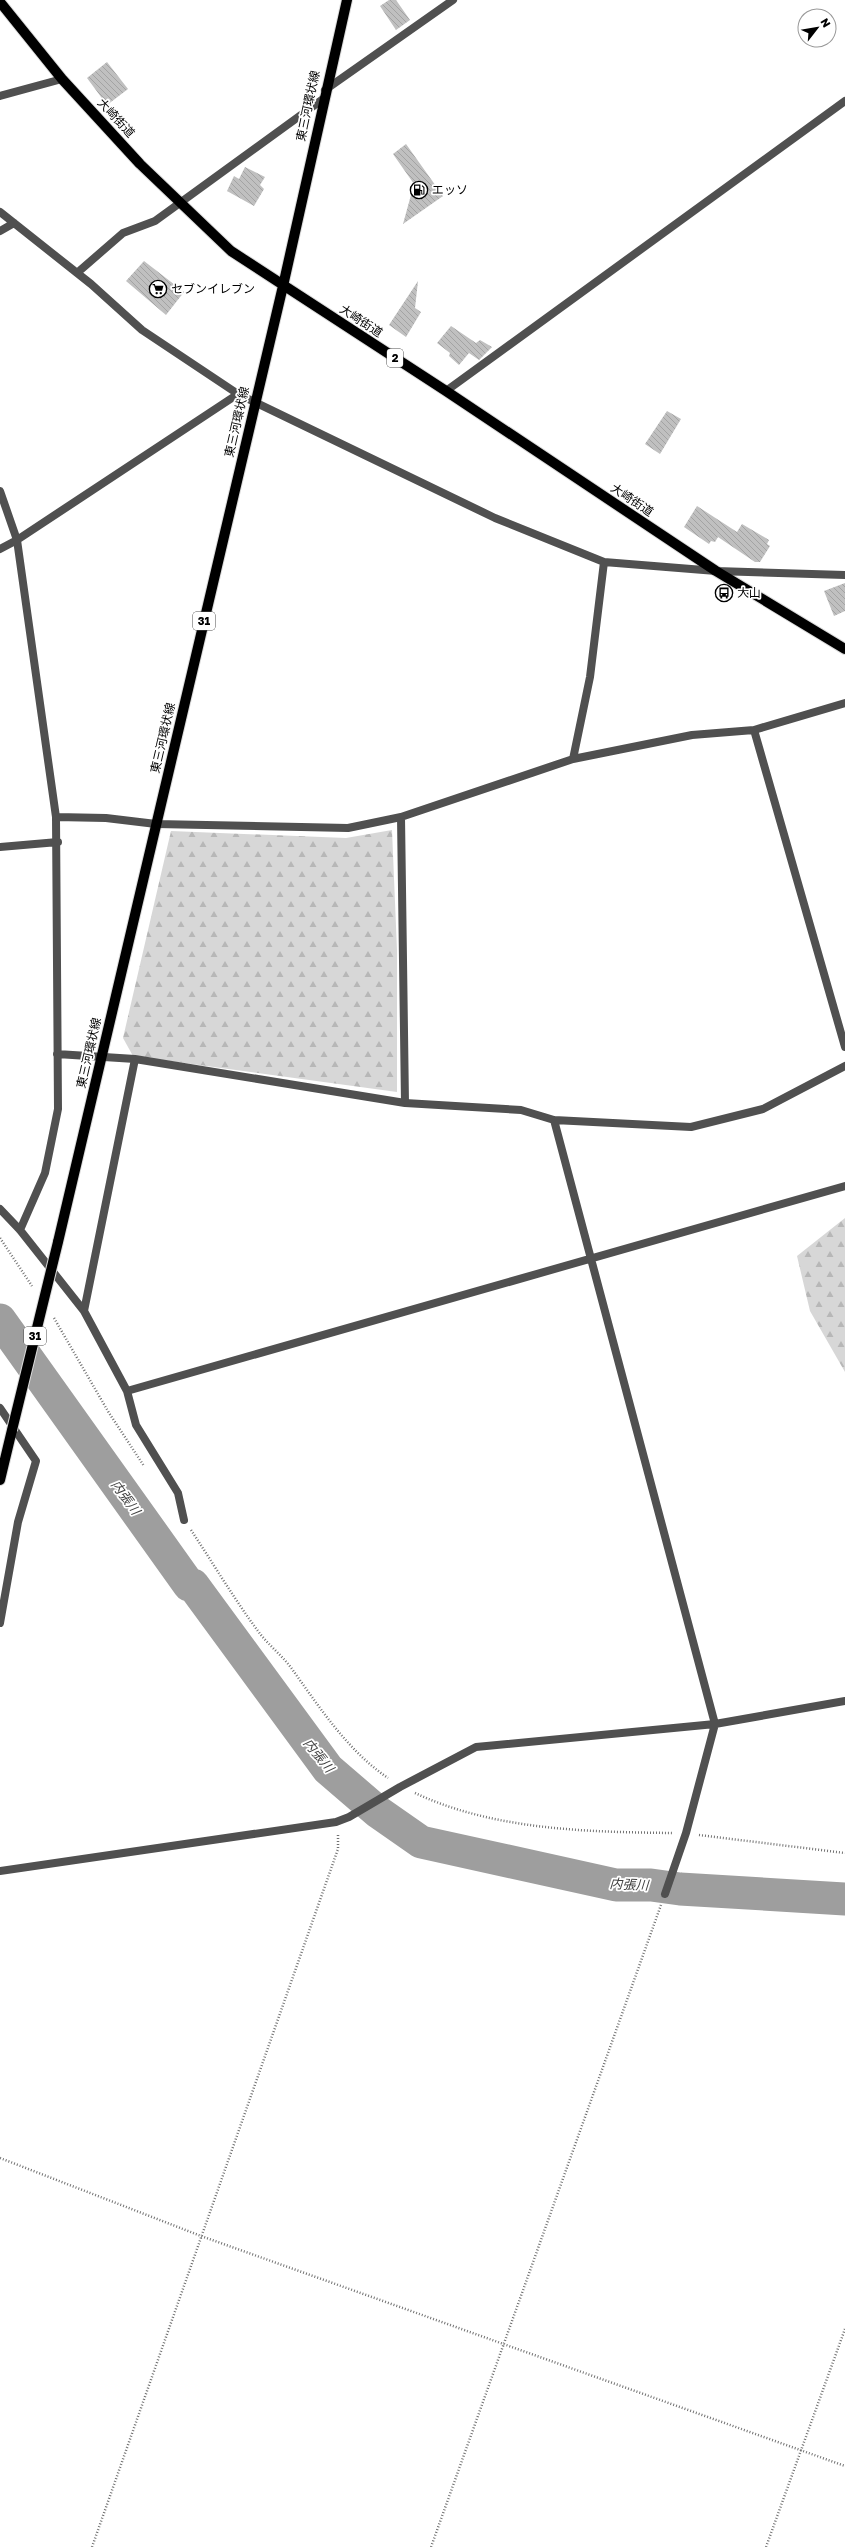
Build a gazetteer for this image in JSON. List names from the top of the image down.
{
  "streets": {
    "main road": [
      "東三河環状線",
      "大崎街道",
      "2",
      "31"
    ]
  },
  "crossings": [
    ["東三河環状線", "大崎街道"]
  ],
  "water": ["内張川"],
  "places": {
    "fuel station": ["エッソ"],
    "supermarket": ["セブンイレブン"],
    "bus stop": ["大山"]
  },
  "north": "top right"
}
